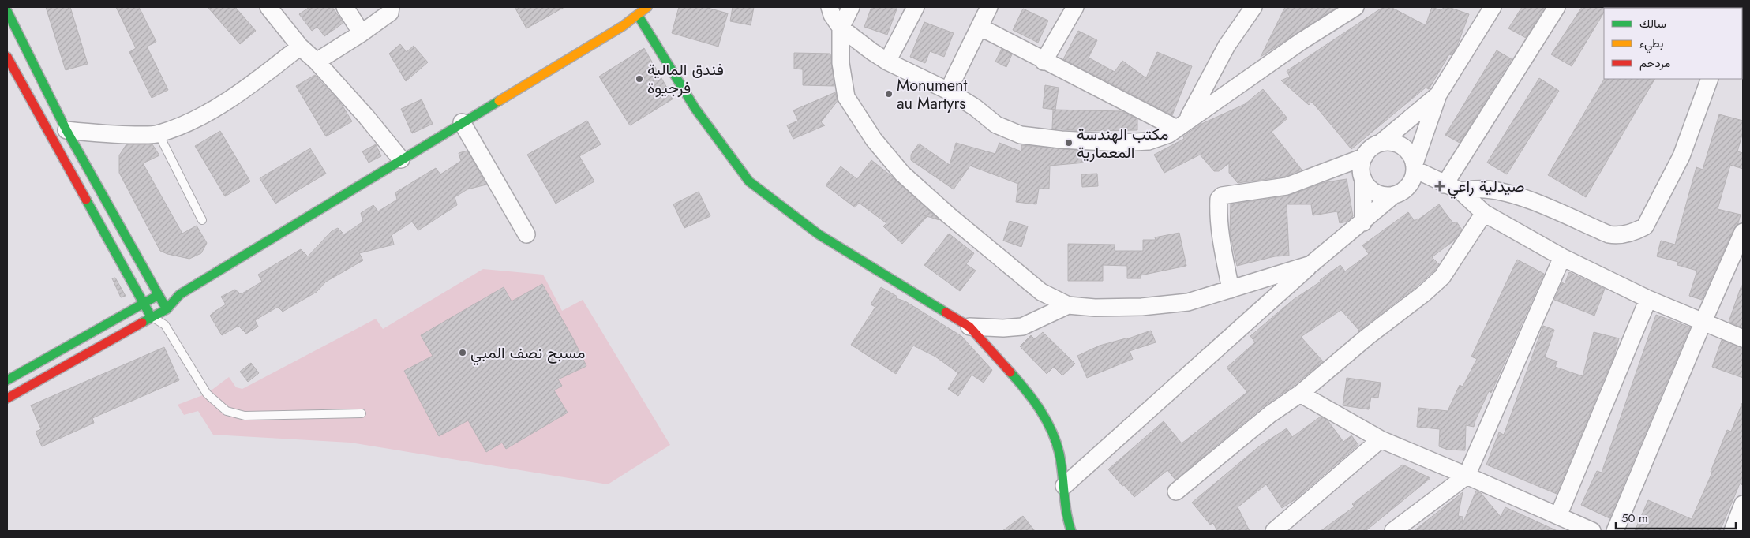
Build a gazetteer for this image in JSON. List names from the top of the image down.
{
  "places": {
    "other": [
      "فندق المالية فرجيوة",
      "Monument au Martyrs",
      "مكتب الهندسة المعمارية",
      "مسبح نصف المبي"
    ],
    "health": ["صيدلية راعي"]
  },
  "legend": ["سالك", "بطيء", "مزدحم"],
  "scale_bar": "50 m"
}
